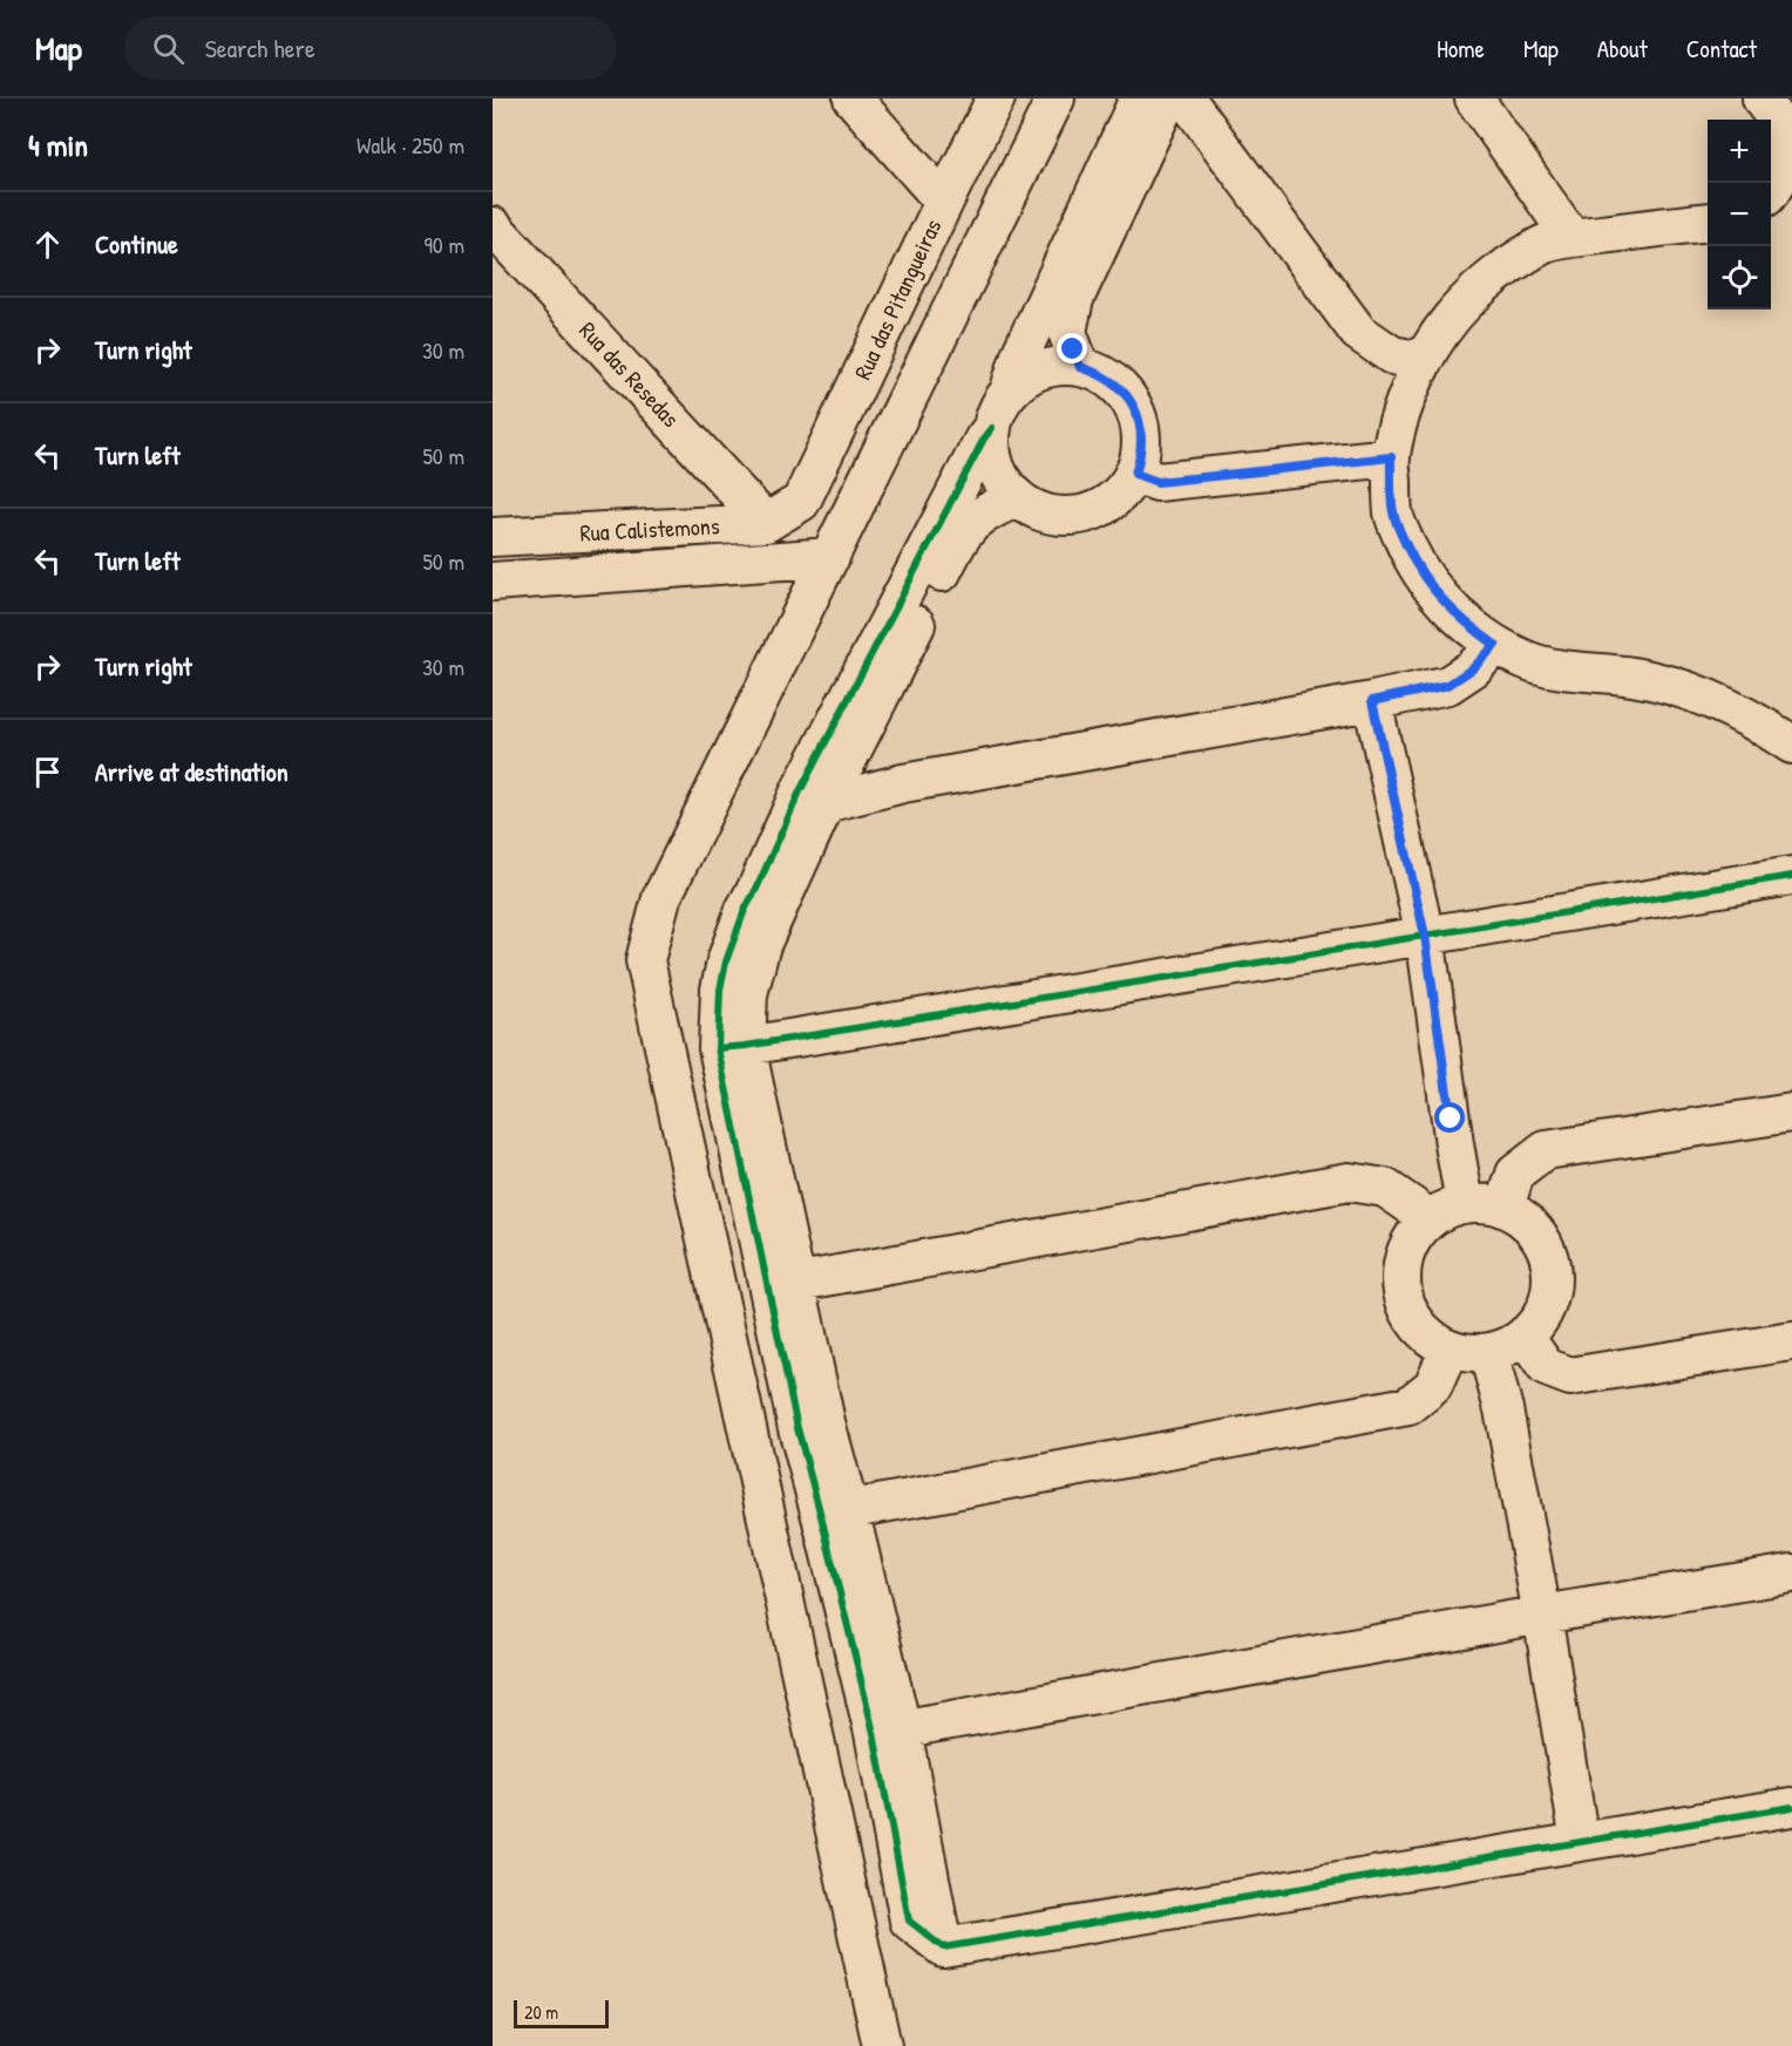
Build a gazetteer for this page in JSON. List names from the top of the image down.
{
  "streets": {
    "street": ["Rua das Pitangueiras", "Rua das Resedas", "Rua Calistemons"]
  },
  "crossings": [
    ["Rua das Pitangueiras", "Rua Calistemons"],
    ["Rua das Resedas", "Rua Calistemons"]
  ],
  "scale_bar": "20 m",
  "page": {
    "header": "Map",
    "search": "Search here",
    "nav": [
      "Home",
      "Map",
      "About",
      "Contact"
    ],
    "heading": ["4 min", "Walk · 250 m"],
    "map_buttons": ["+", "−"],
    "list": [
      ["Continue", "90 m"],
      ["Turn right", "30 m"],
      ["Turn left", "50 m"],
      ["Turn left", "50 m"],
      ["Turn right", "30 m"],
      "Arrive at destination"
    ],
    "scale": "20 m"
  }
}
